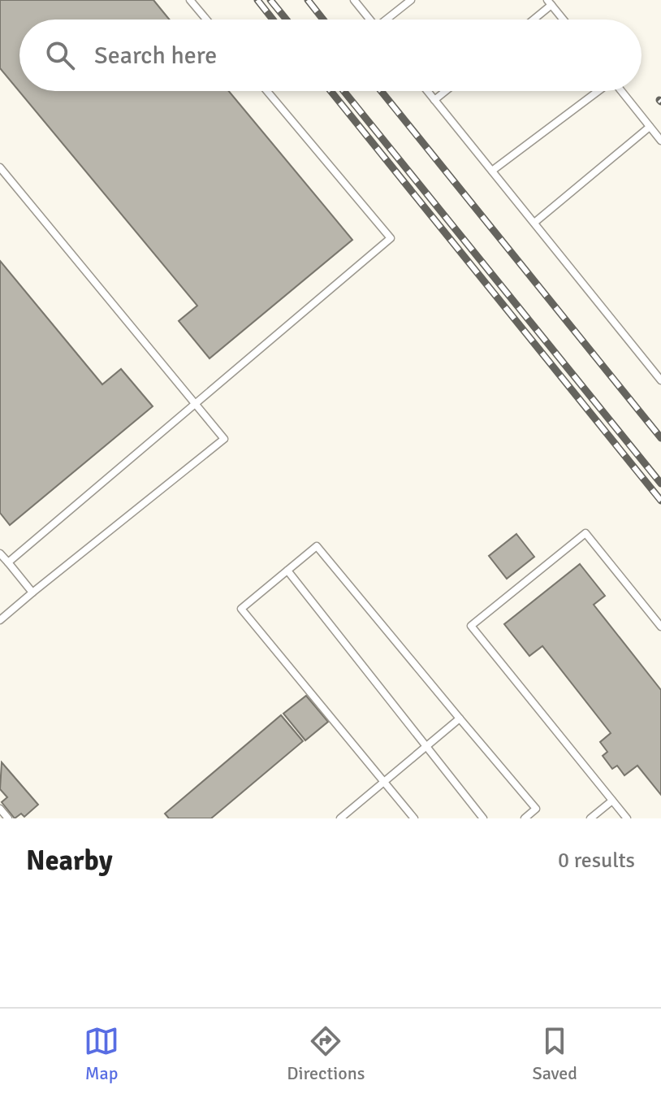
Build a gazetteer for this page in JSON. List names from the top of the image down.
{
  "page": {
    "search": "Search here",
    "heading": ["Nearby", "0 results"],
    "nav": ["Map", "Directions", "Saved"]
  }
}
